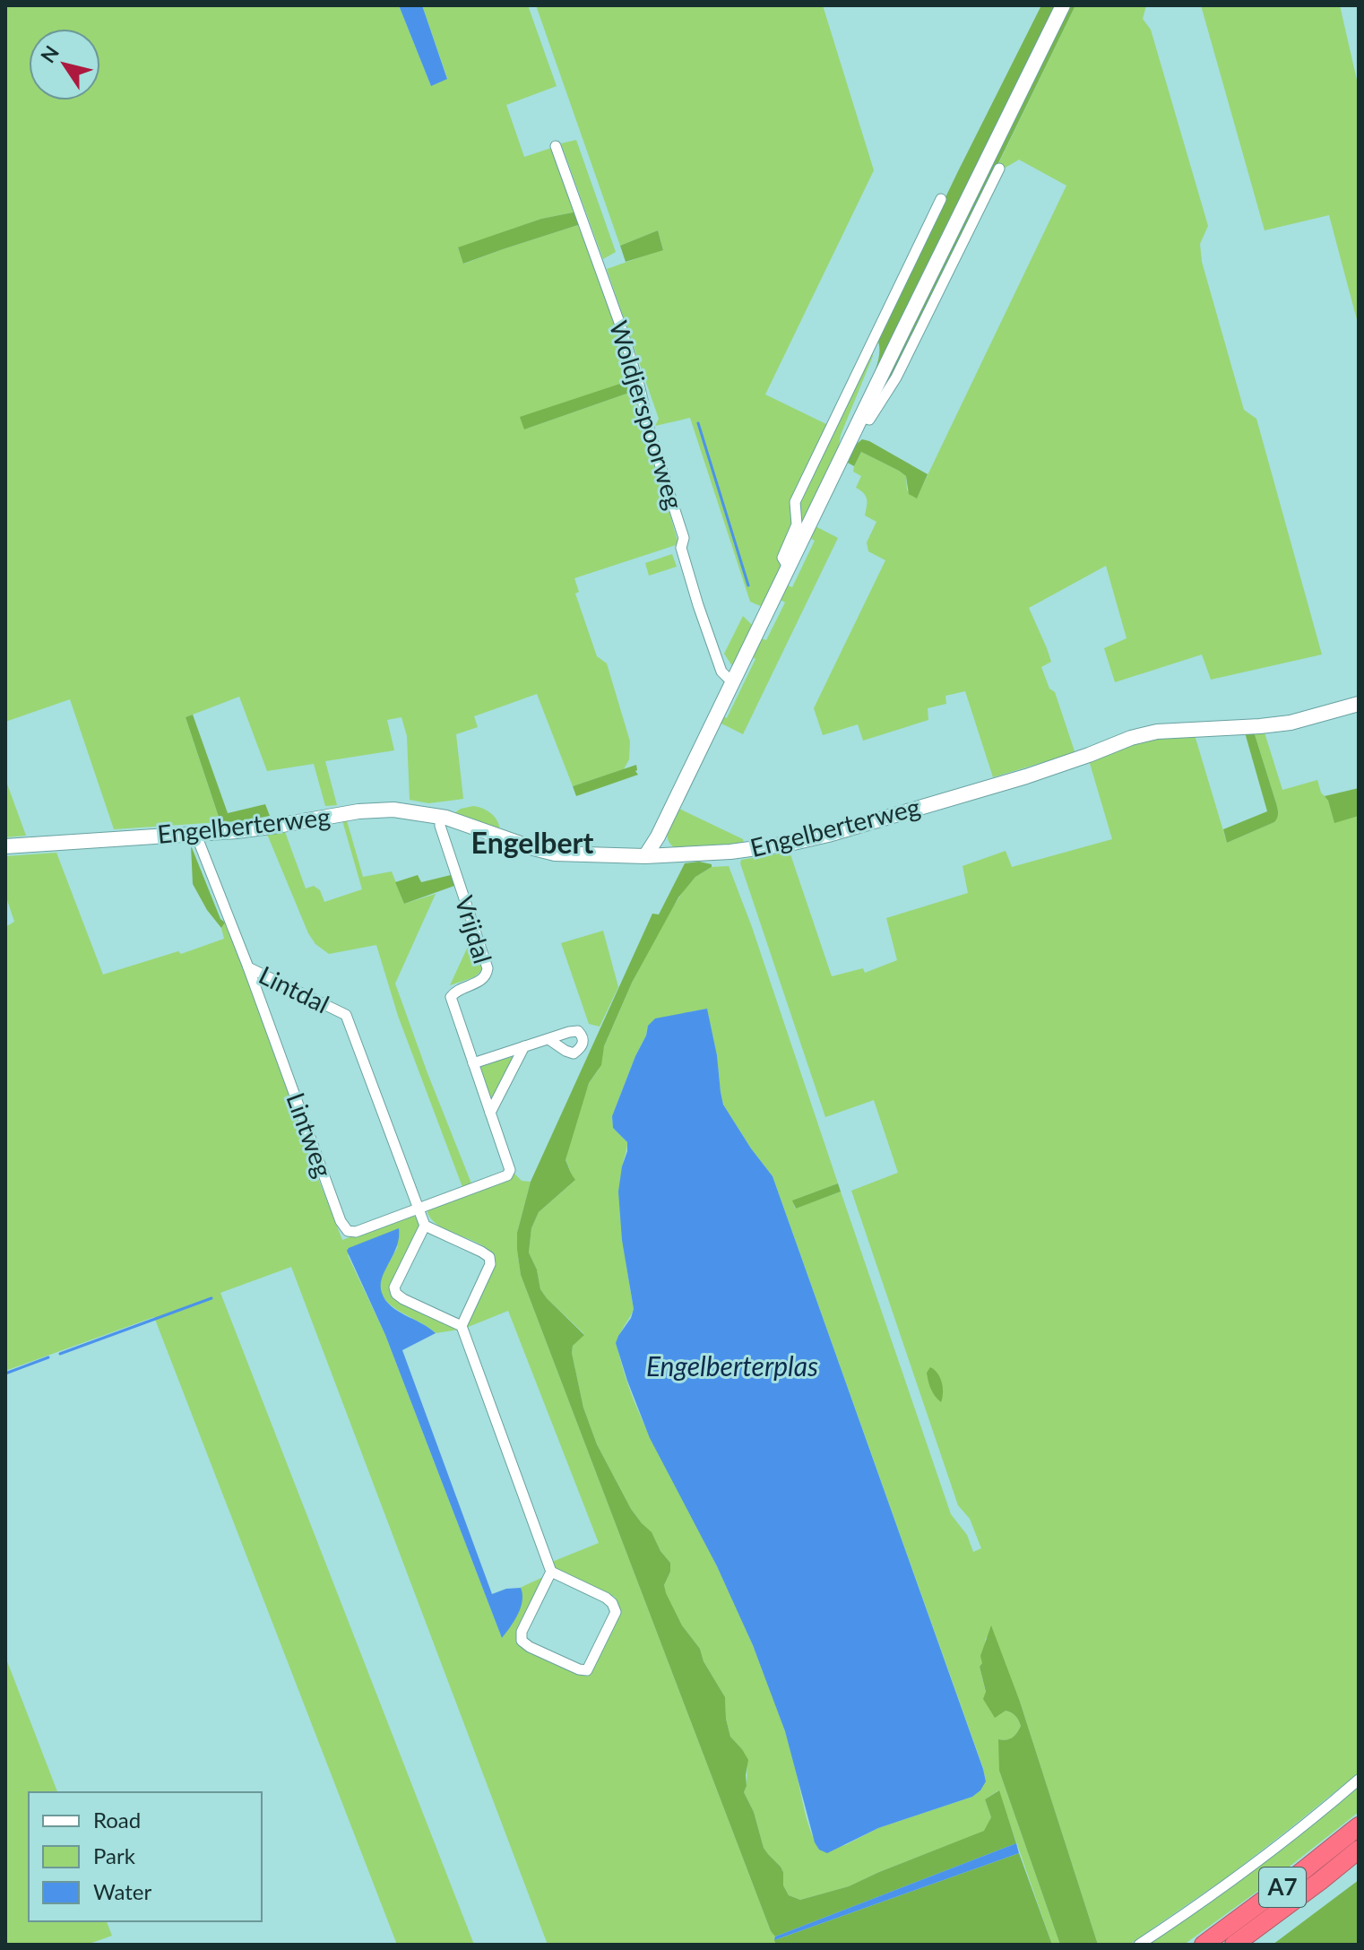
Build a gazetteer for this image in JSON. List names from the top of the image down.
{
  "streets": {
    "highway": ["A7"],
    "street": [
      "Woldjerspoorweg",
      "Engelberterweg",
      "Vrijdal",
      "Lintdal",
      "Lintweg"
    ]
  },
  "crossings": [
    ["Engelberterweg", "Vrijdal"],
    ["Engelberterweg", "Lintdal"],
    ["Vrijdal", "Lintdal"],
    ["Vrijdal", "Lintweg"],
    ["Lintdal", "Lintweg"]
  ],
  "districts": ["Engelbert"],
  "water": ["Engelberterplas"],
  "legend": ["Road", "Park", "Water"],
  "north": "top left"
}
